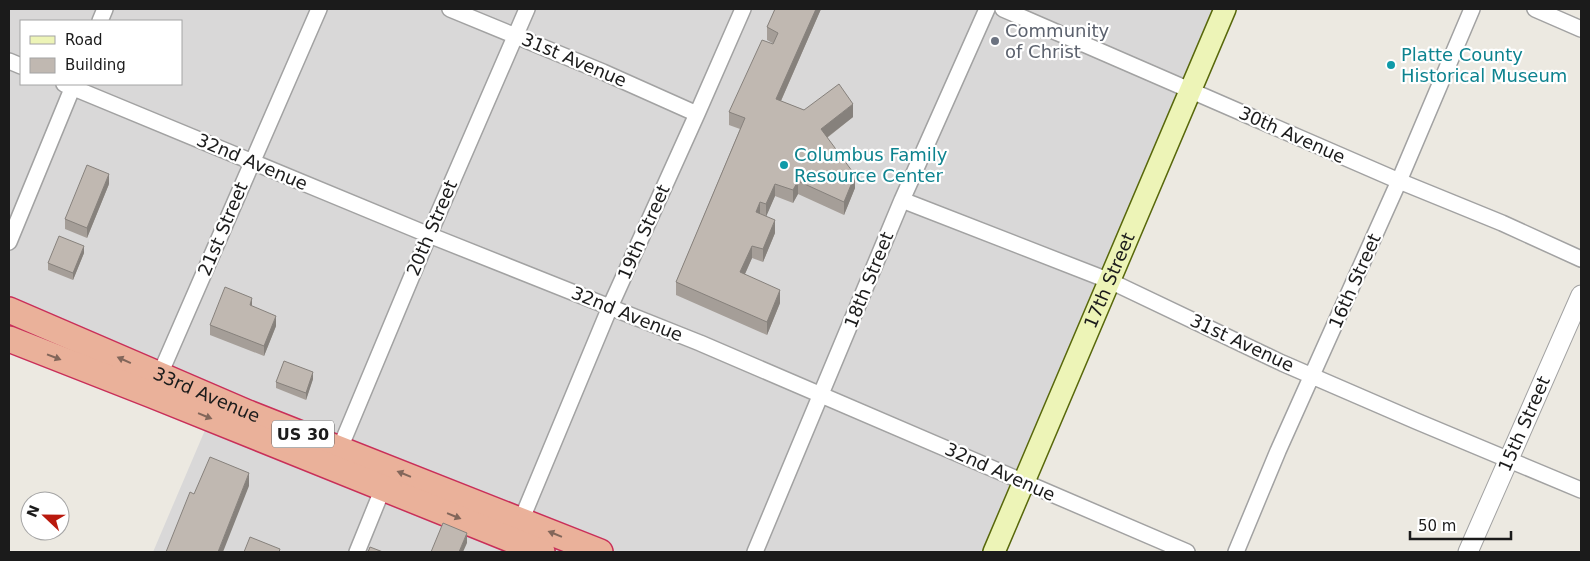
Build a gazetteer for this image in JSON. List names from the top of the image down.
{
  "streets": {
    "highway": ["33rd Avenue", "US 30"],
    "main road": ["17th Street"],
    "street": [
      "31st Avenue",
      "30th Avenue",
      "32nd Avenue",
      "20th Street",
      "21st Street",
      "19th Street",
      "18th Street",
      "16th Street",
      "15th Street"
    ]
  },
  "crossings": [
    ["31st Avenue", "20th Street"],
    ["31st Avenue", "19th Street"],
    ["31st Avenue", "18th Street"],
    ["31st Avenue", "17th Street"],
    ["31st Avenue", "16th Street"],
    ["31st Avenue", "15th Street"],
    ["30th Avenue", "17th Street"],
    ["30th Avenue", "16th Street"],
    ["32nd Avenue", "20th Street"],
    ["32nd Avenue", "21st Street"],
    ["32nd Avenue", "19th Street"],
    ["32nd Avenue", "18th Street"],
    ["32nd Avenue", "17th Street"],
    ["20th Street", "33rd Avenue"],
    ["21st Street", "33rd Avenue"],
    ["19th Street", "33rd Avenue"]
  ],
  "places": ["Community of Christ", "Platte County Historical Museum", "Columbus Family Resource Center"],
  "legend": ["Road", "Building"],
  "scale_bar": "50 m",
  "north": "left"
}
